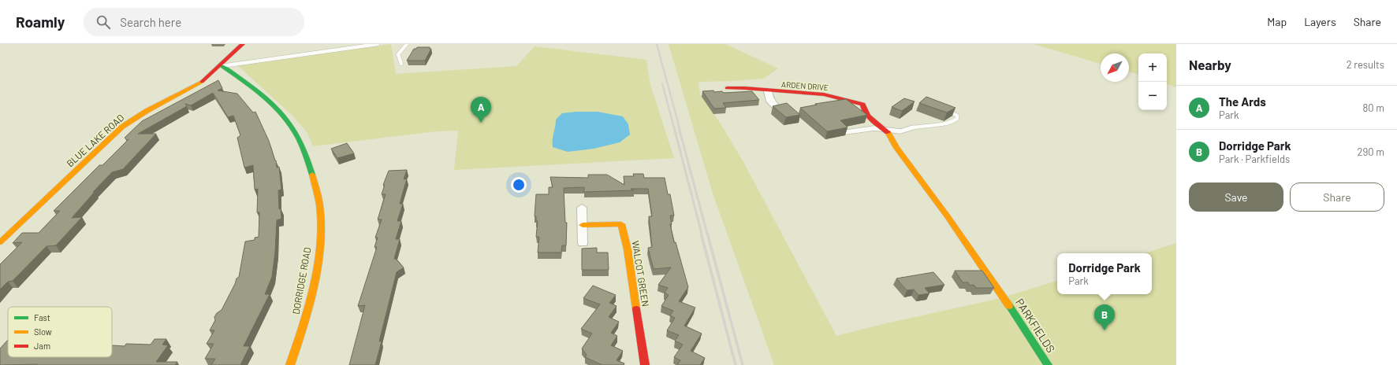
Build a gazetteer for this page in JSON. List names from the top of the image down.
{
  "streets": {
    "street": [
      "ARDEN DRIVE",
      "BLUE LAKE ROAD",
      "WALCOT GREEN",
      "DORRIDGE ROAD",
      "PARKFIELDS"
    ]
  },
  "crossings": [
    ["ARDEN DRIVE", "PARKFIELDS"],
    ["BLUE LAKE ROAD", "DORRIDGE ROAD"]
  ],
  "legend": ["Fast", "Slow", "Jam"],
  "north": "bottom left",
  "page": {
    "header": "Roamly",
    "search": "Search here",
    "nav": ["Map", "Layers", "Share"],
    "heading": ["Nearby", "2 results"],
    "map_buttons": ["+", "−"],
    "list": [
      {
        "mark": "A",
        "name": "The Ards",
        "note": "Park",
        "value": "80 m"
      },
      {
        "mark": "B",
        "name": "Dorridge Park",
        "note": "Park · Parkfields",
        "value": "290 m"
      }
    ],
    "pins": ["A", "B"],
    "buttons": ["Save", "Share"],
    "popup": ["Dorridge Park", "Park"]
  }
}
